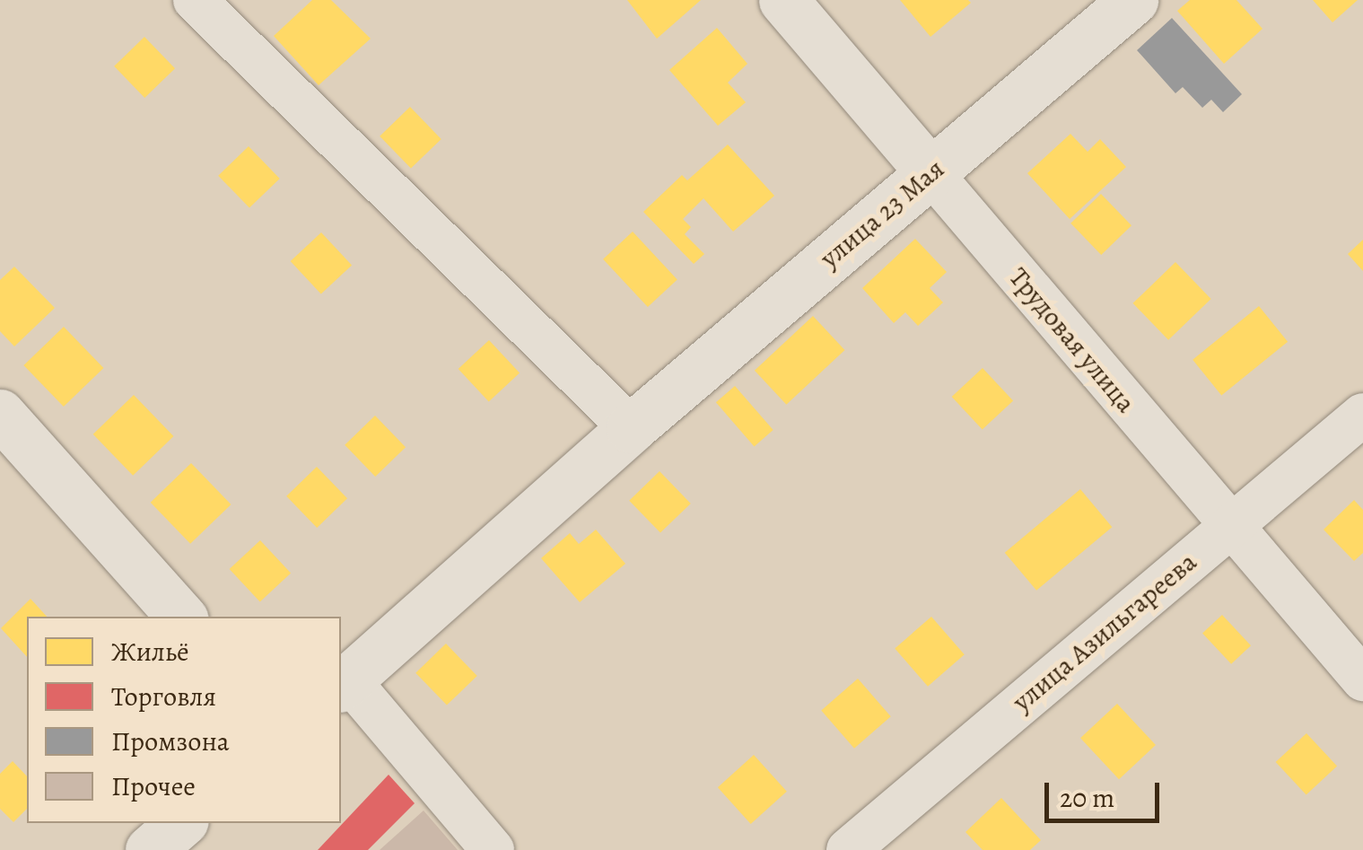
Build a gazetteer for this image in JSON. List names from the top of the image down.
{
  "streets": {
    "main road": ["улица 23 Мая", "Трудовая улица"],
    "street": ["улица Азильгареева"]
  },
  "crossings": [
    ["улица 23 Мая", "Трудовая улица"],
    ["Трудовая улица", "улица Азильгареева"]
  ],
  "legend": [
    "Жильё",
    "Торговля",
    "Промзона",
    "Прочее"
  ],
  "scale_bar": "20 m"
}
